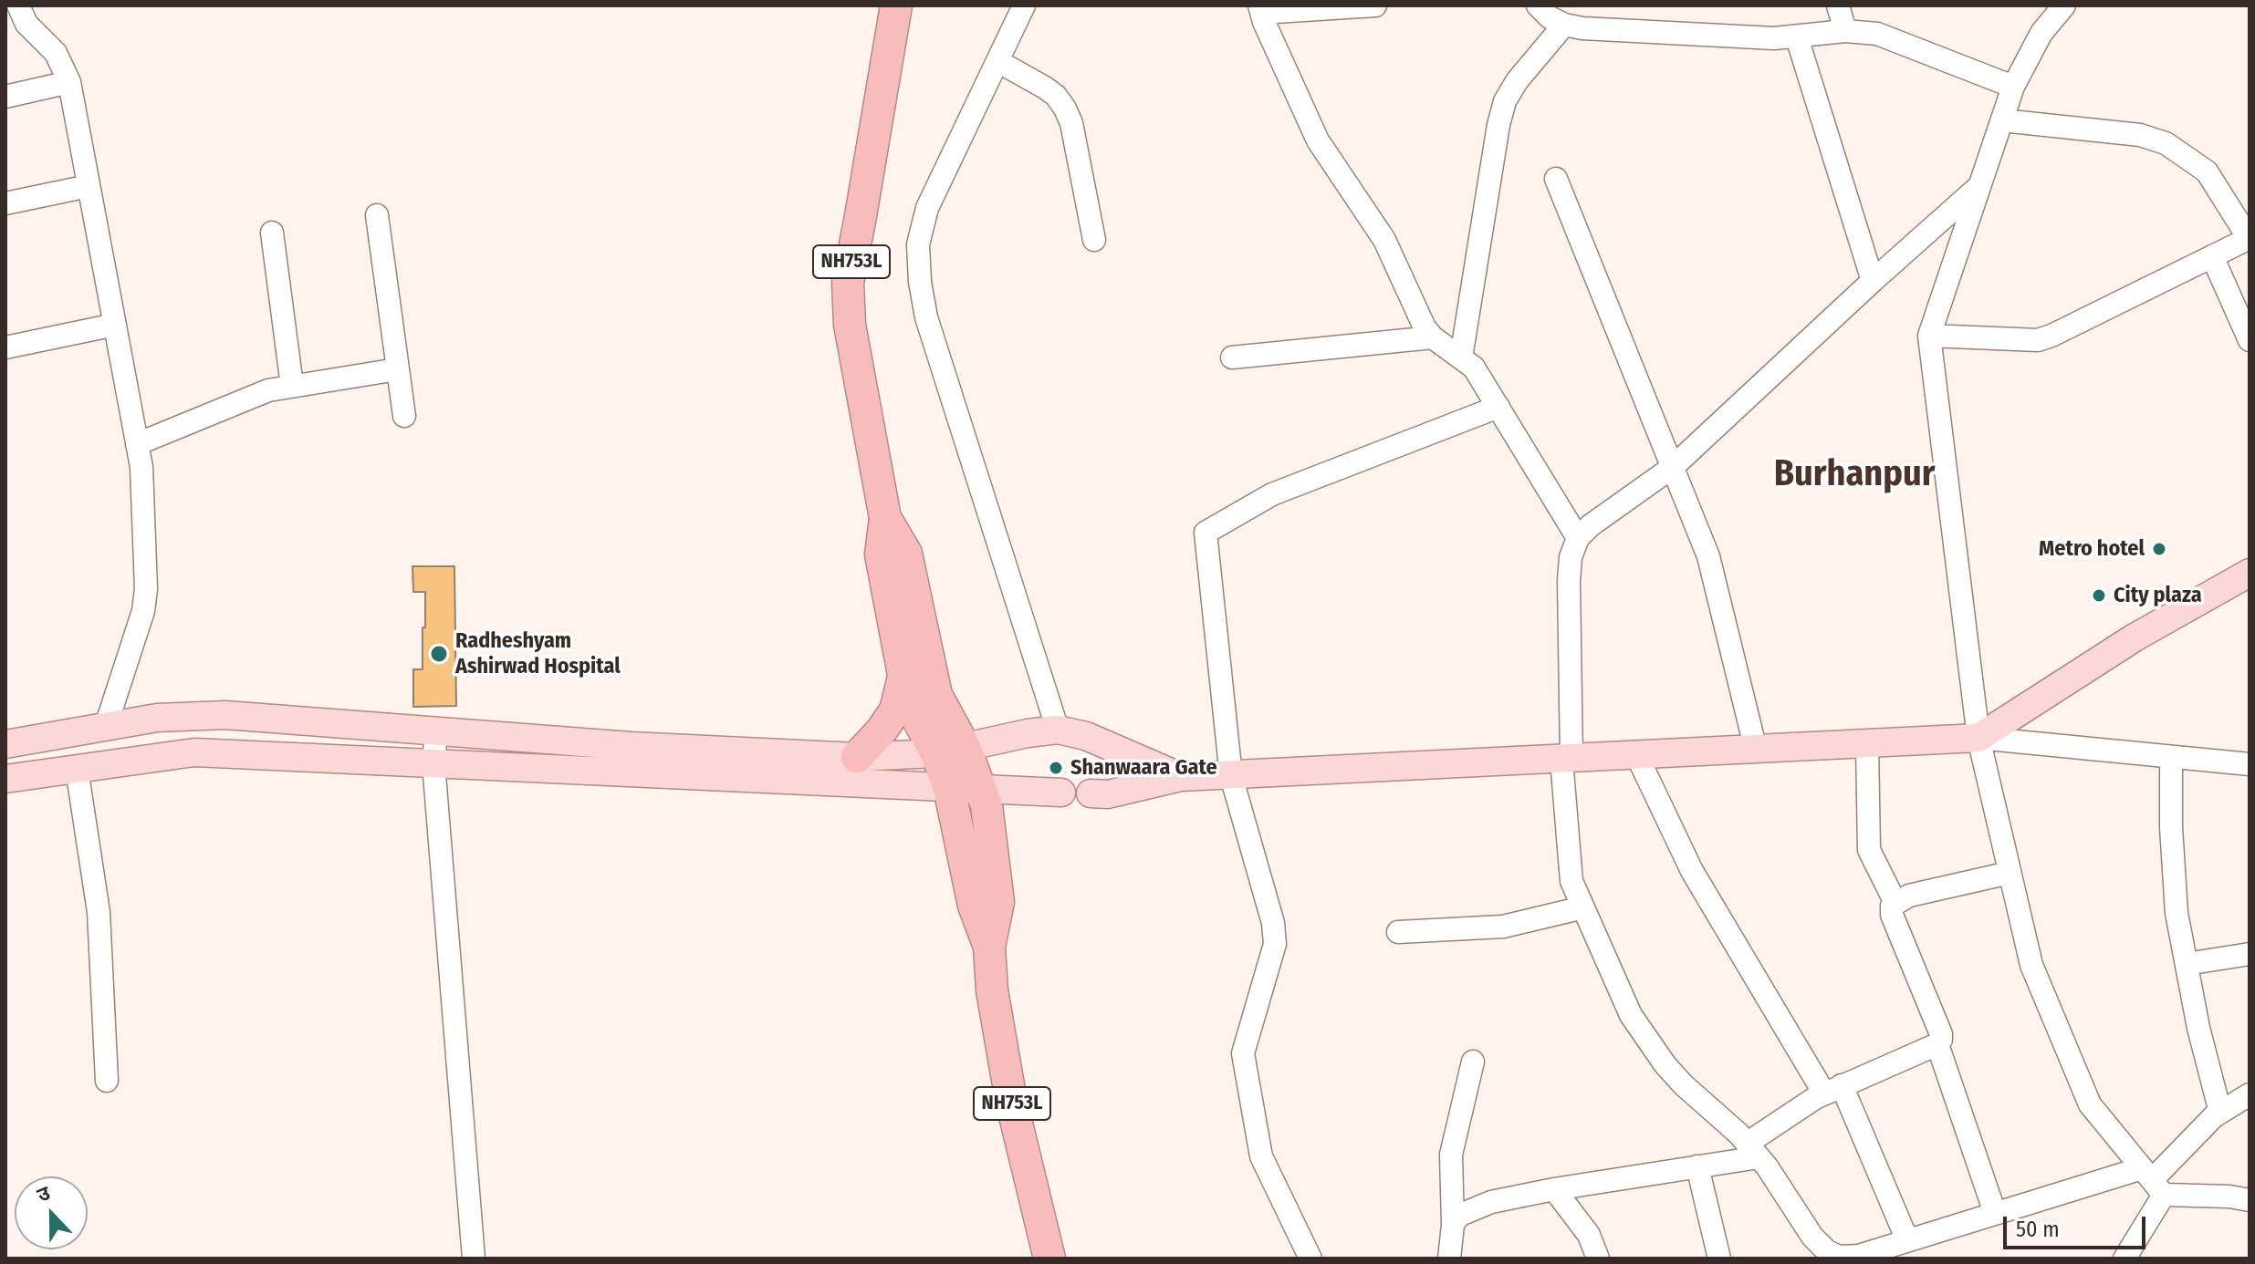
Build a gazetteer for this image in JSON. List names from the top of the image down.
{
  "streets": {
    "highway": ["NH753L"]
  },
  "districts": ["Burhanpur"],
  "places": [
    "Metro hotel",
    "City plaza",
    "Radheshyam Ashirwad Hospital",
    "Shanwaara Gate"
  ],
  "scale_bar": "50 m",
  "north": "top"
}
